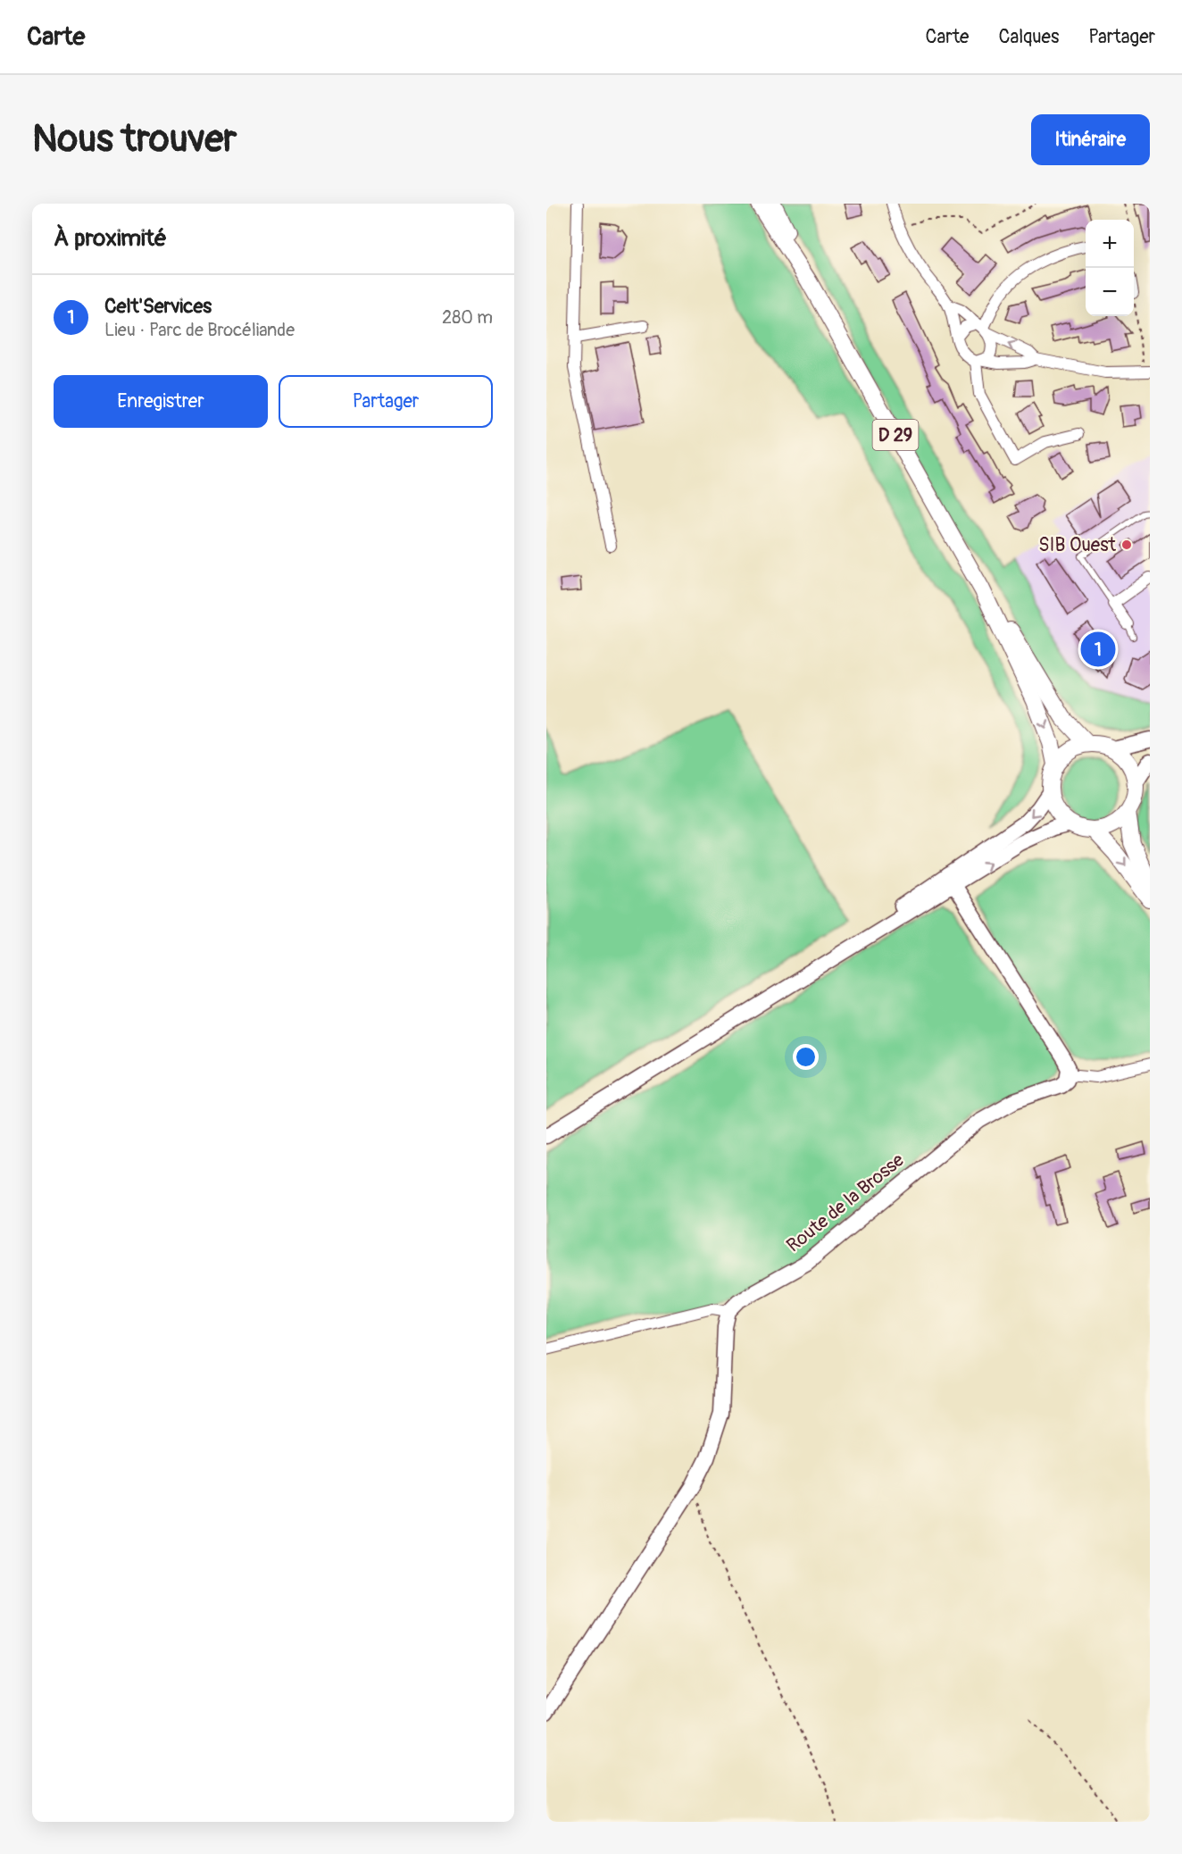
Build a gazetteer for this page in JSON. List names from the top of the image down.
{
  "streets": {
    "main road": ["D 29"],
    "street": ["Route de la Brosse"]
  },
  "places": ["SIB Ouest"],
  "page": {
    "header": "Carte",
    "nav": ["Carte", "Calques", "Partager"],
    "buttons": [
      "Itinéraire",
      ["Enregistrer", "Partager"]
    ],
    "title": "Nous trouver",
    "heading": "À proximité",
    "map_buttons": ["+", "−"],
    "list": [
      {
        "mark": "1",
        "name": "Celt'Services",
        "note": "Lieu · Parc de Brocéliande",
        "value": "280 m"
      }
    ],
    "pins": "1"
  }
}
